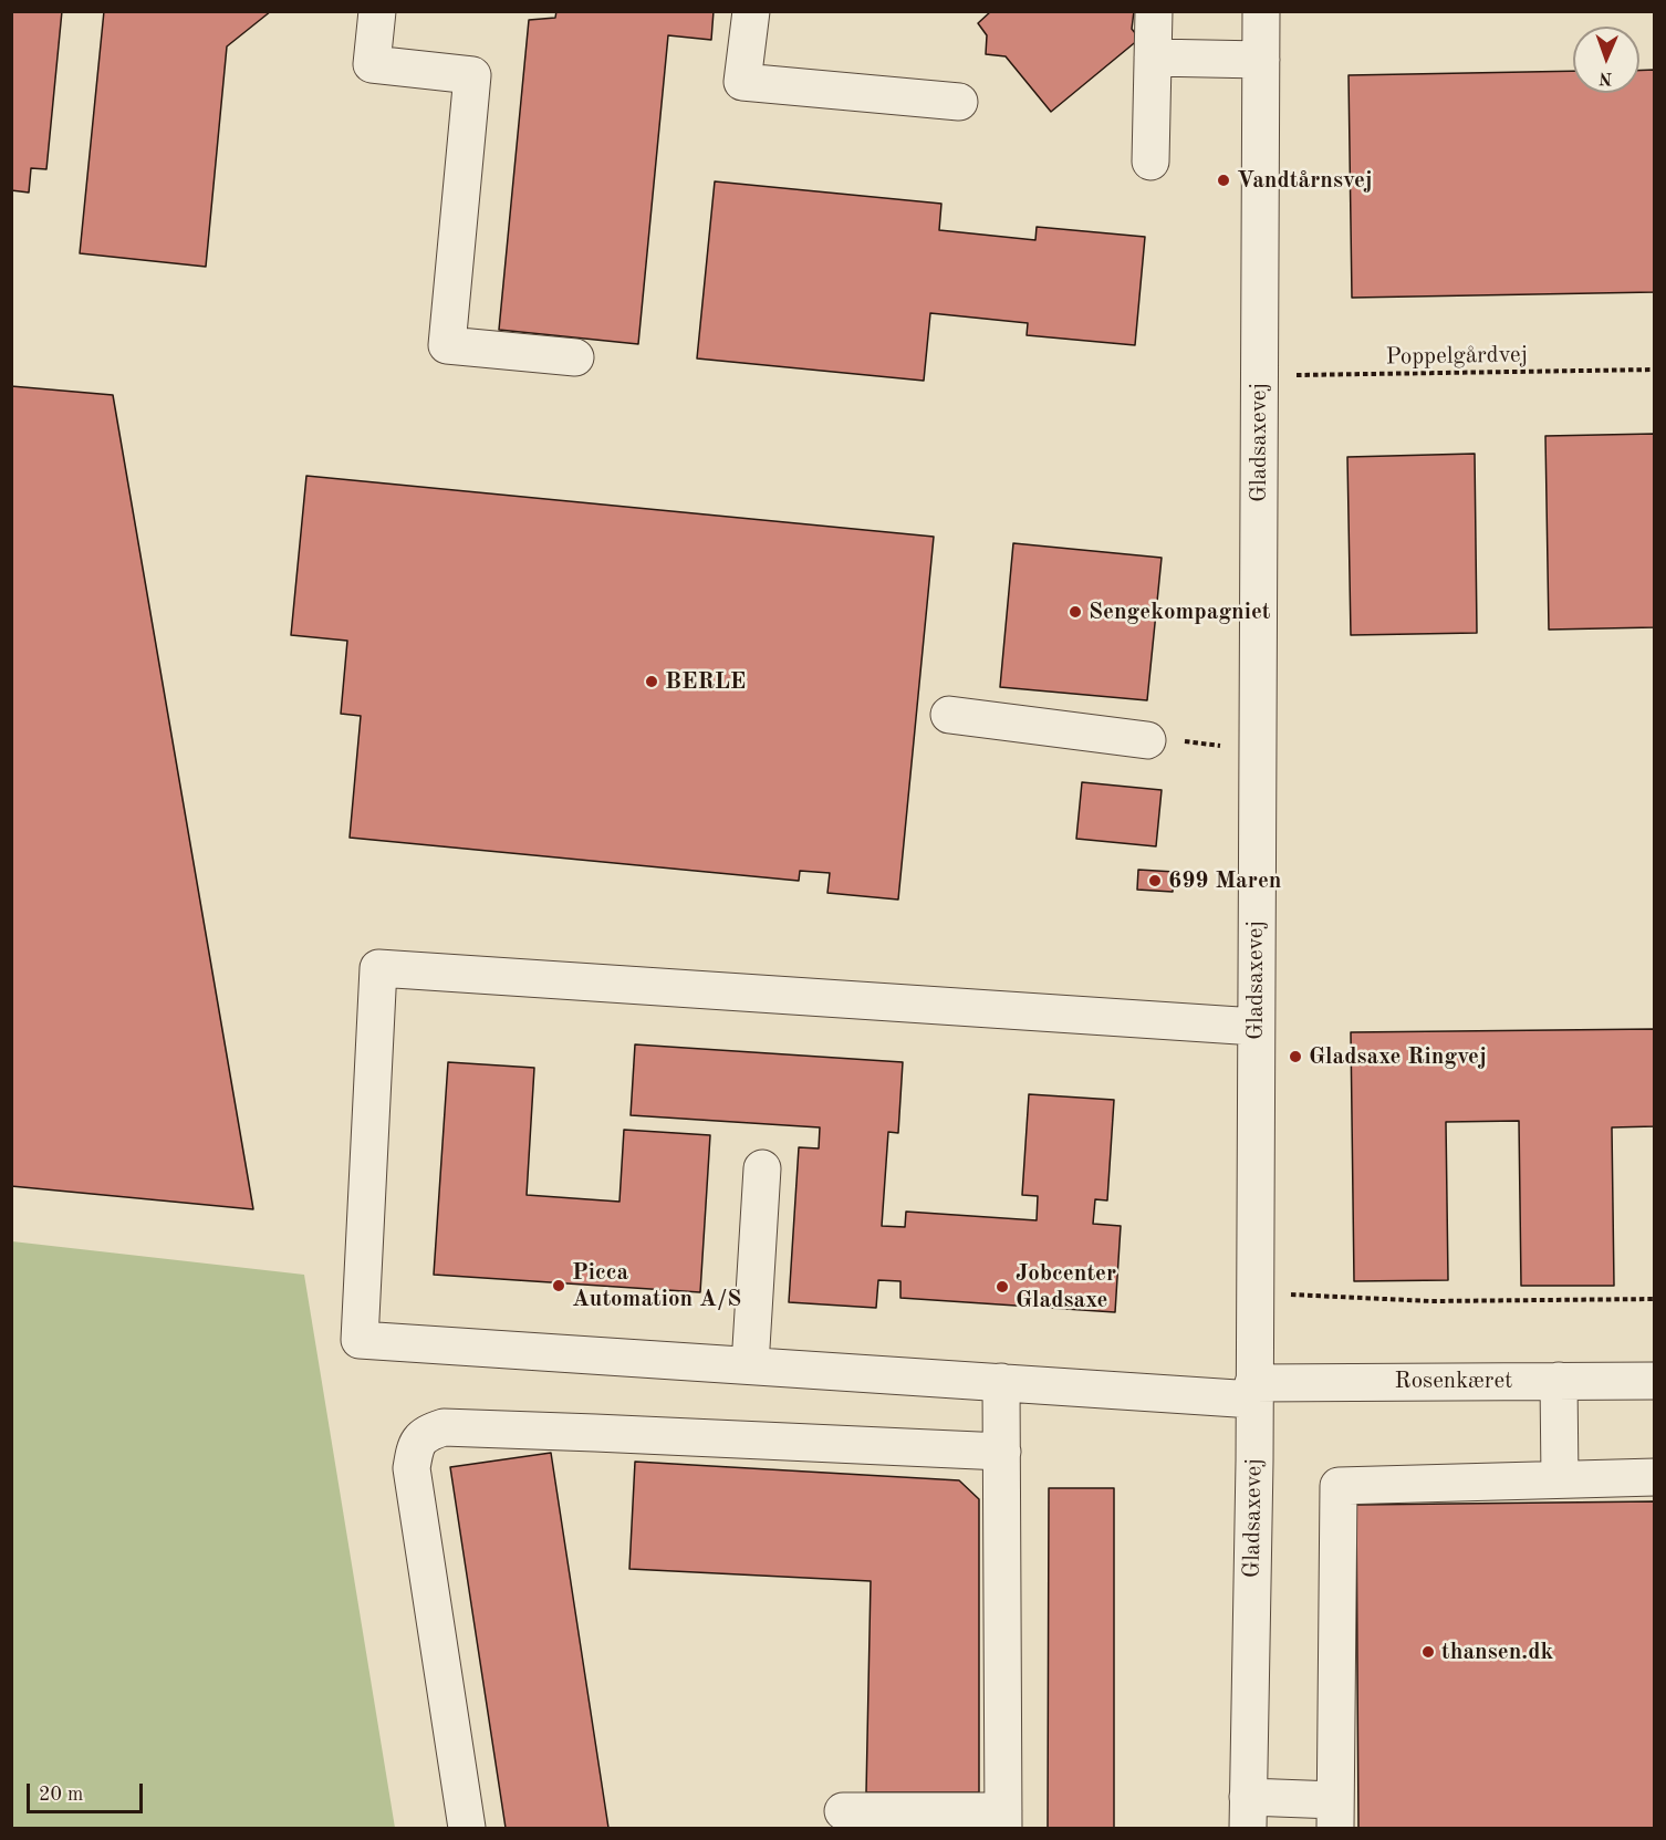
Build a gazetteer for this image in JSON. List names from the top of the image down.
{
  "streets": {
    "street": ["Gladsaxevej", "Rosenkæret"],
    "path": ["Poppelgårdvej"]
  },
  "crossings": [
    ["Poppelgårdvej", "Gladsaxevej"],
    ["Gladsaxevej", "Rosenkæret"]
  ],
  "places": [
    "Vandtårnsvej",
    "Sengekompagniet",
    "BERLE",
    "699 Maren",
    "Gladsaxe Ringvej",
    "Picca Automation A/S",
    "Jobcenter Gladsaxe",
    "thansen.dk"
  ],
  "scale_bar": "20 m",
  "north": "bottom"
}
